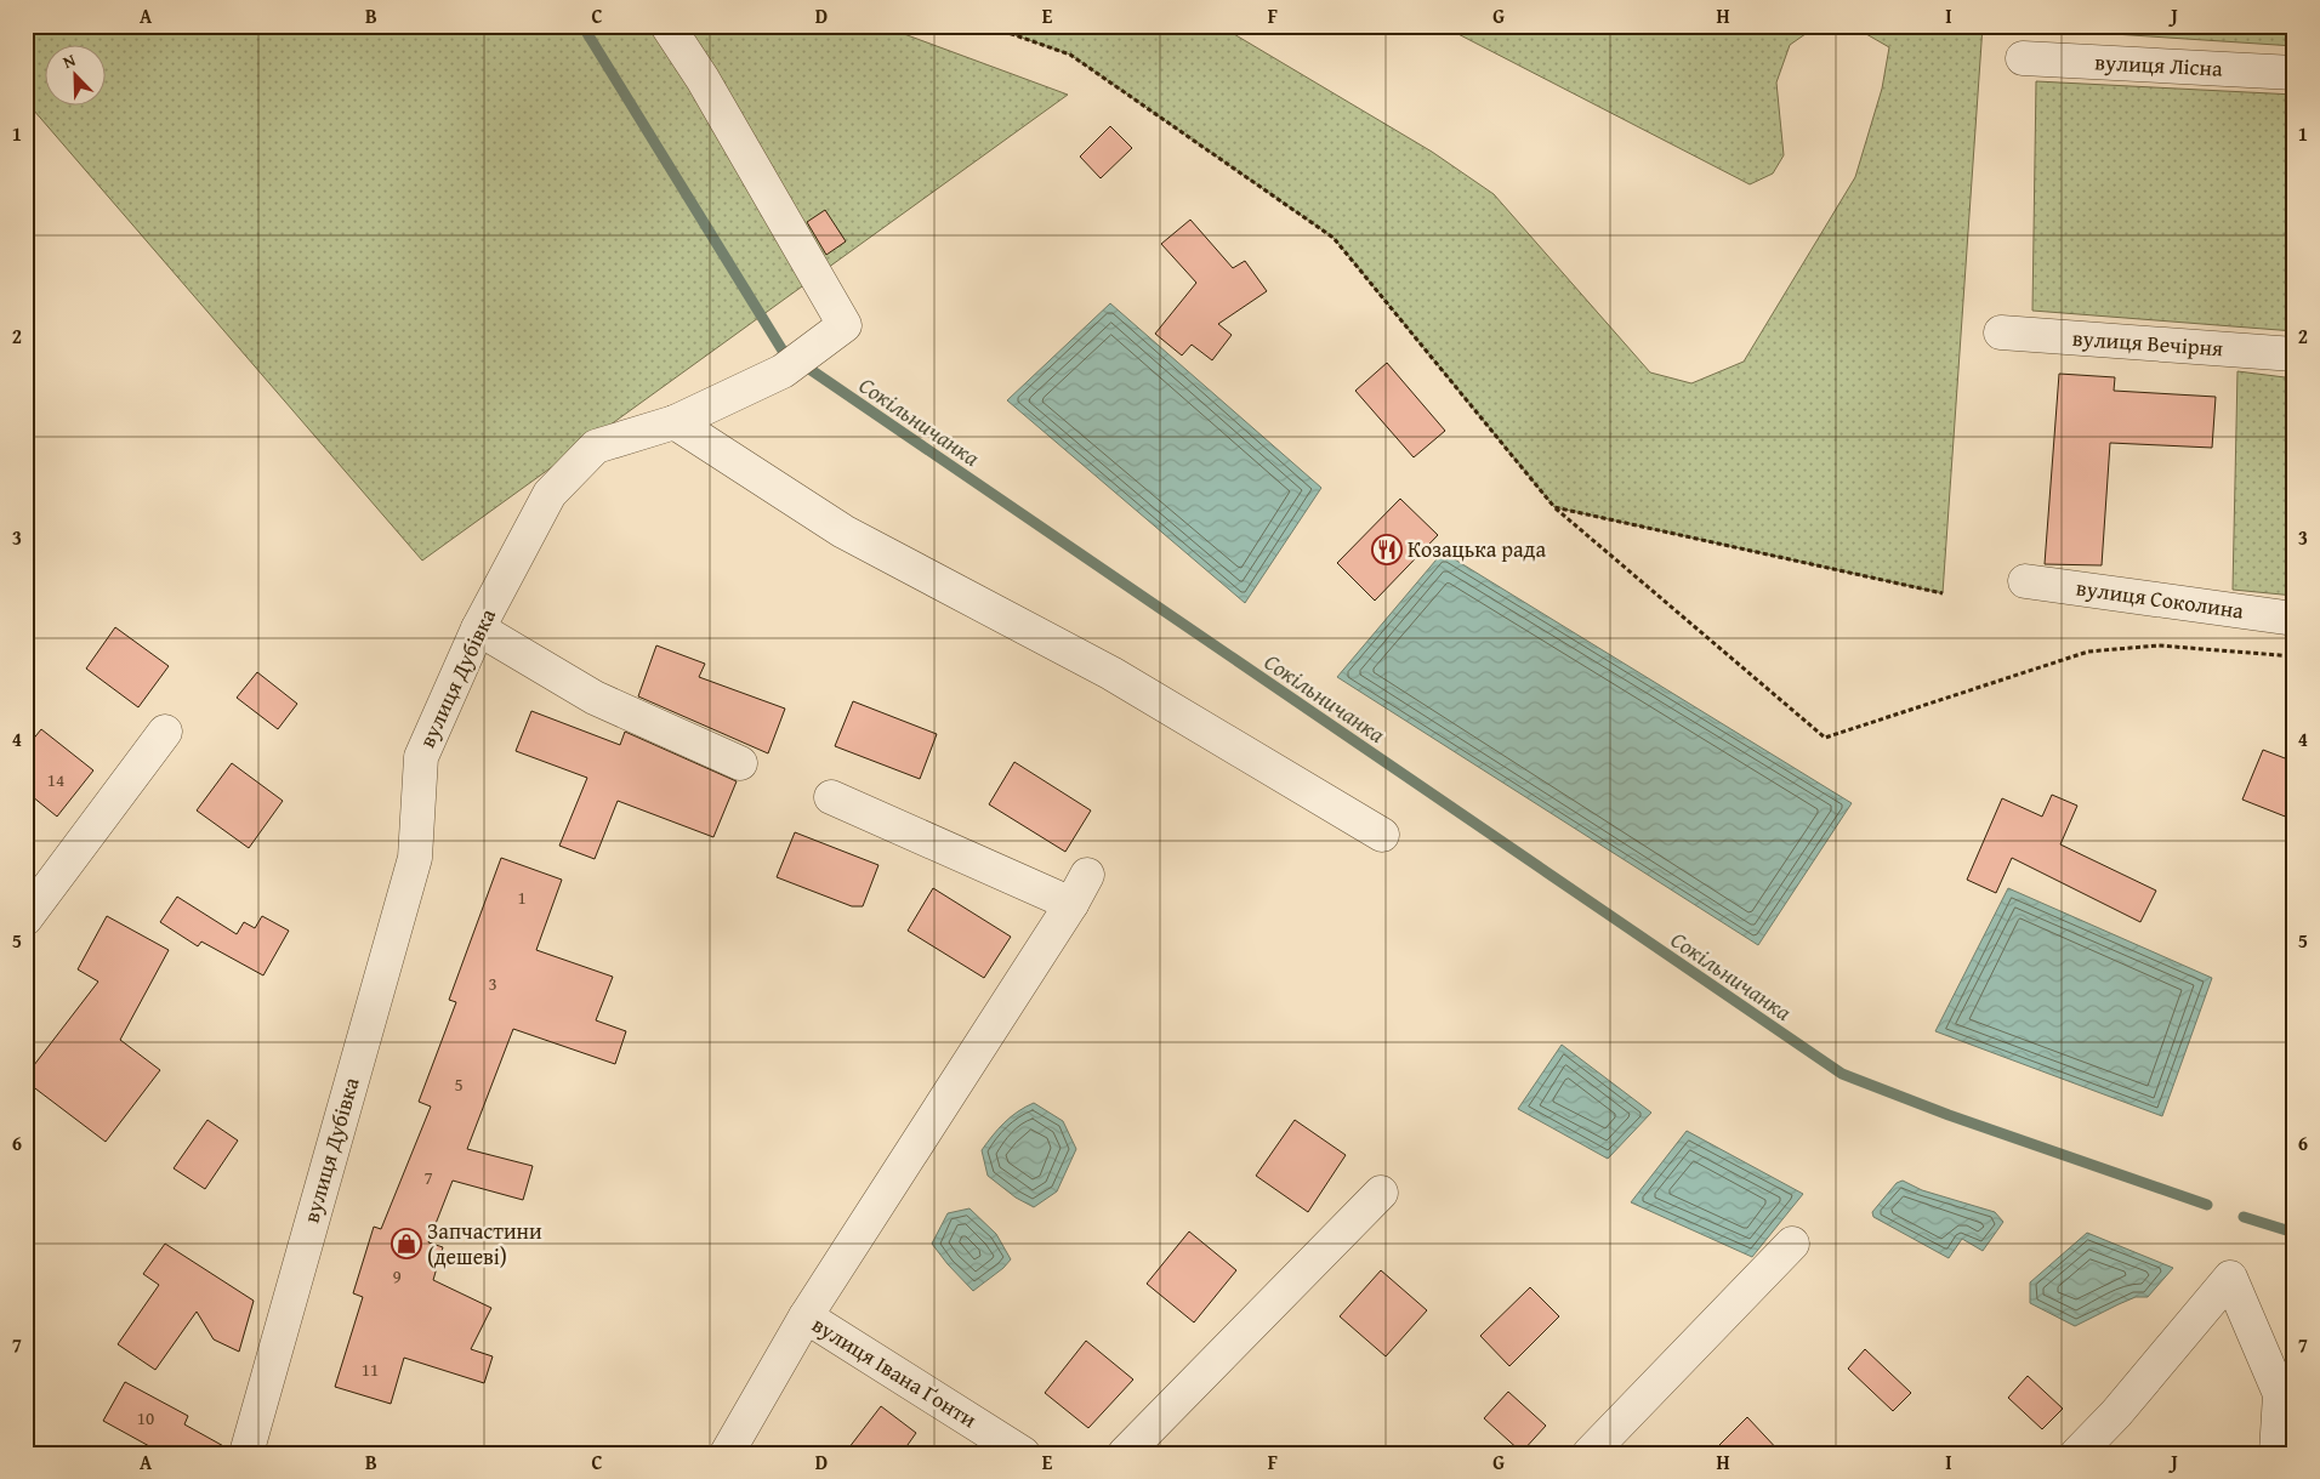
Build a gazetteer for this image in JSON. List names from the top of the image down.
{
  "streets": {
    "street": [
      "вулиця Лісна",
      "вулиця Вечірня",
      "вулиця Соколина",
      "вулиця Дубівка",
      "вулиця Івана Ґонти"
    ]
  },
  "water": ["Сокільничанка"],
  "places": {
    "restaurant": ["Козацька рада"],
    "shop": ["Запчастини (дешеві)"]
  },
  "house_numbers": [
    "14",
    "1",
    "3",
    "5",
    "7",
    "9",
    "11",
    "10"
  ],
  "north": "top left",
  "grid": {
    "columns": [
      "A",
      "B",
      "C",
      "D",
      "E",
      "F",
      "G",
      "H",
      "I",
      "J"
    ],
    "rows": [
      "1",
      "2",
      "3",
      "4",
      "5",
      "6",
      "7"
    ]
  }
}
